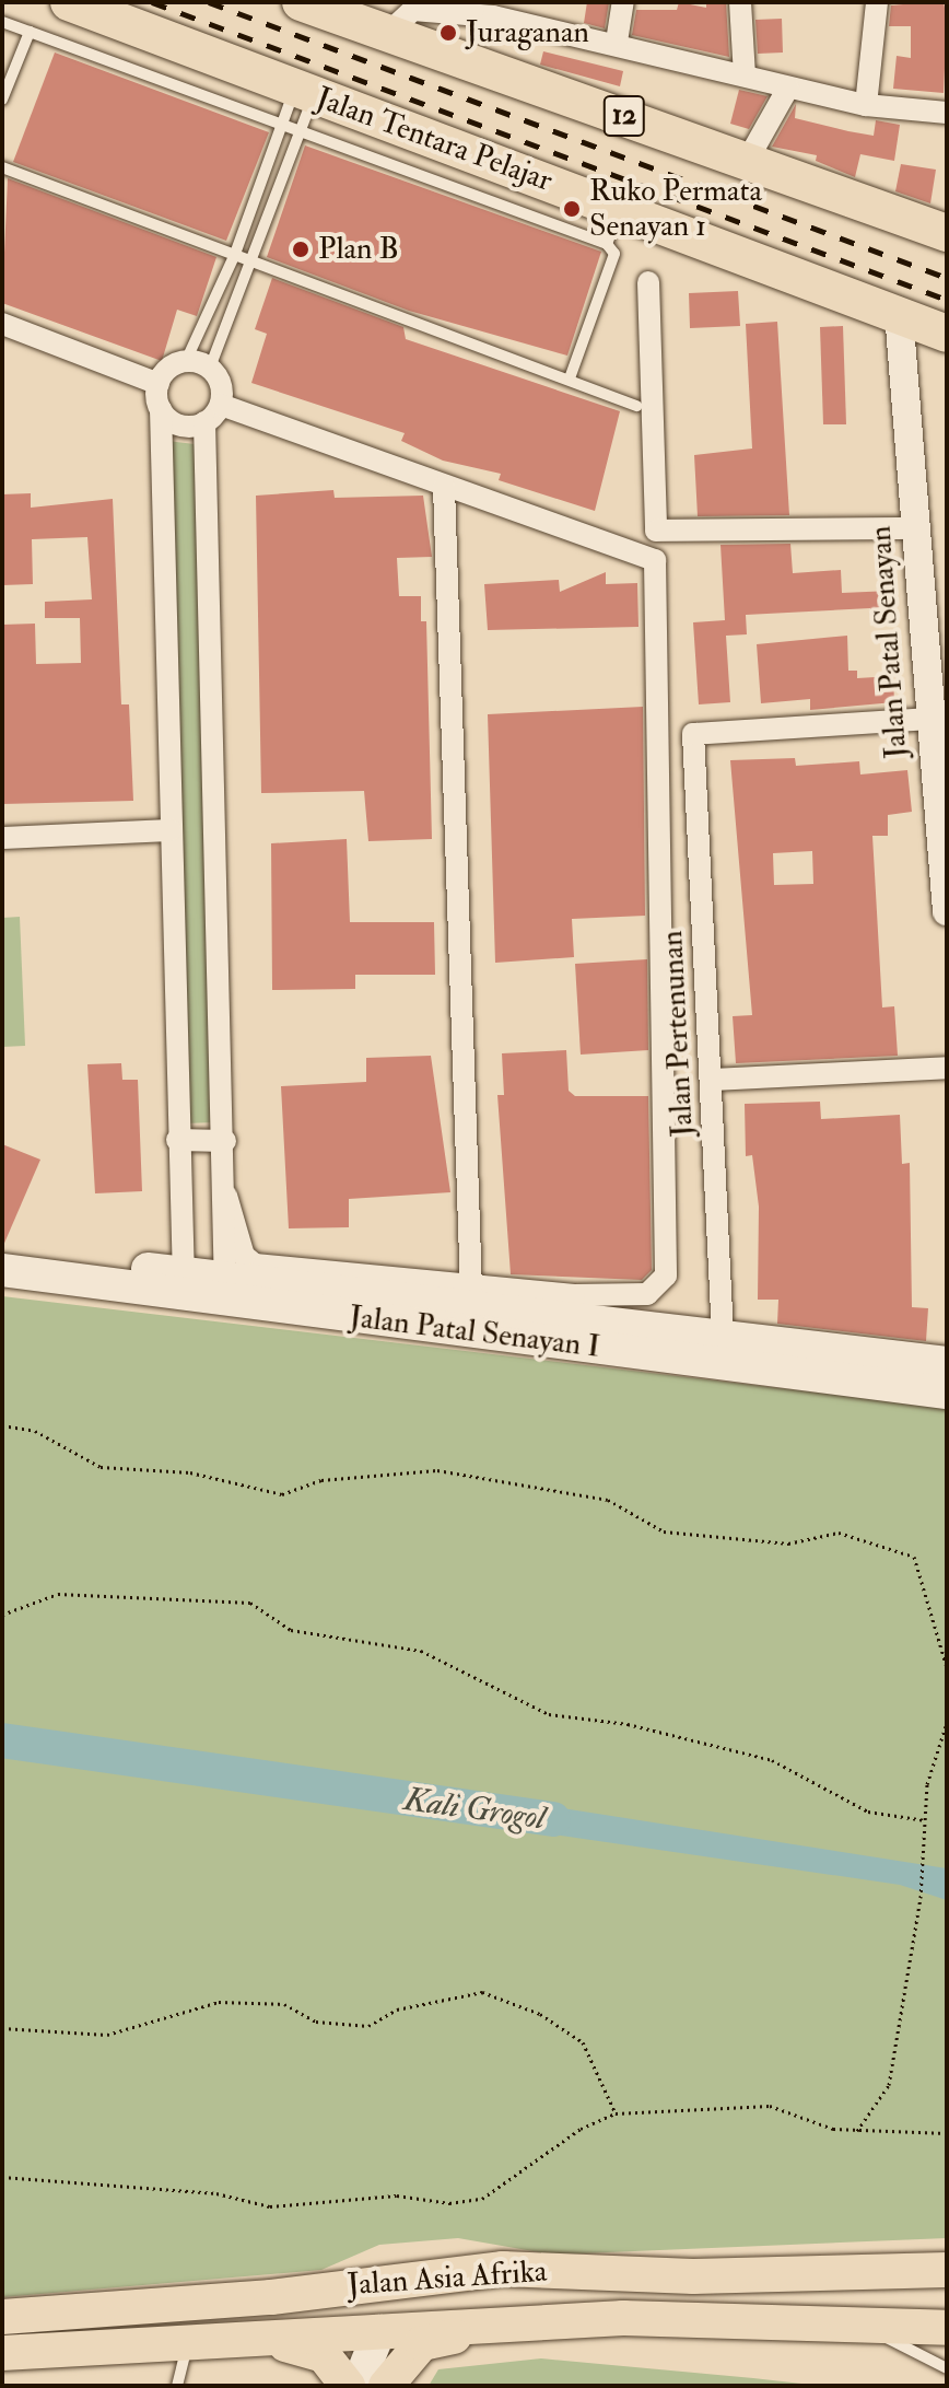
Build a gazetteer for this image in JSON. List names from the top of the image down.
{
  "streets": {
    "highway": ["12", "Jalan Tentara Pelajar"],
    "main road": ["Jalan Patal Senayan I", "Jalan Asia Afrika"],
    "street": ["Jalan Patal Senayan", "Jalan Pertenunan"]
  },
  "crossings": [
    ["Jalan Tentara Pelajar", "Jalan Patal Senayan"],
    ["Jalan Patal Senayan", "Jalan Pertenunan"],
    ["Jalan Pertenunan", "Jalan Patal Senayan I"]
  ],
  "water": ["Kali Grogol"],
  "places": ["Juraganan", "Ruko Permata Senayan 1", "Plan B"]
}
